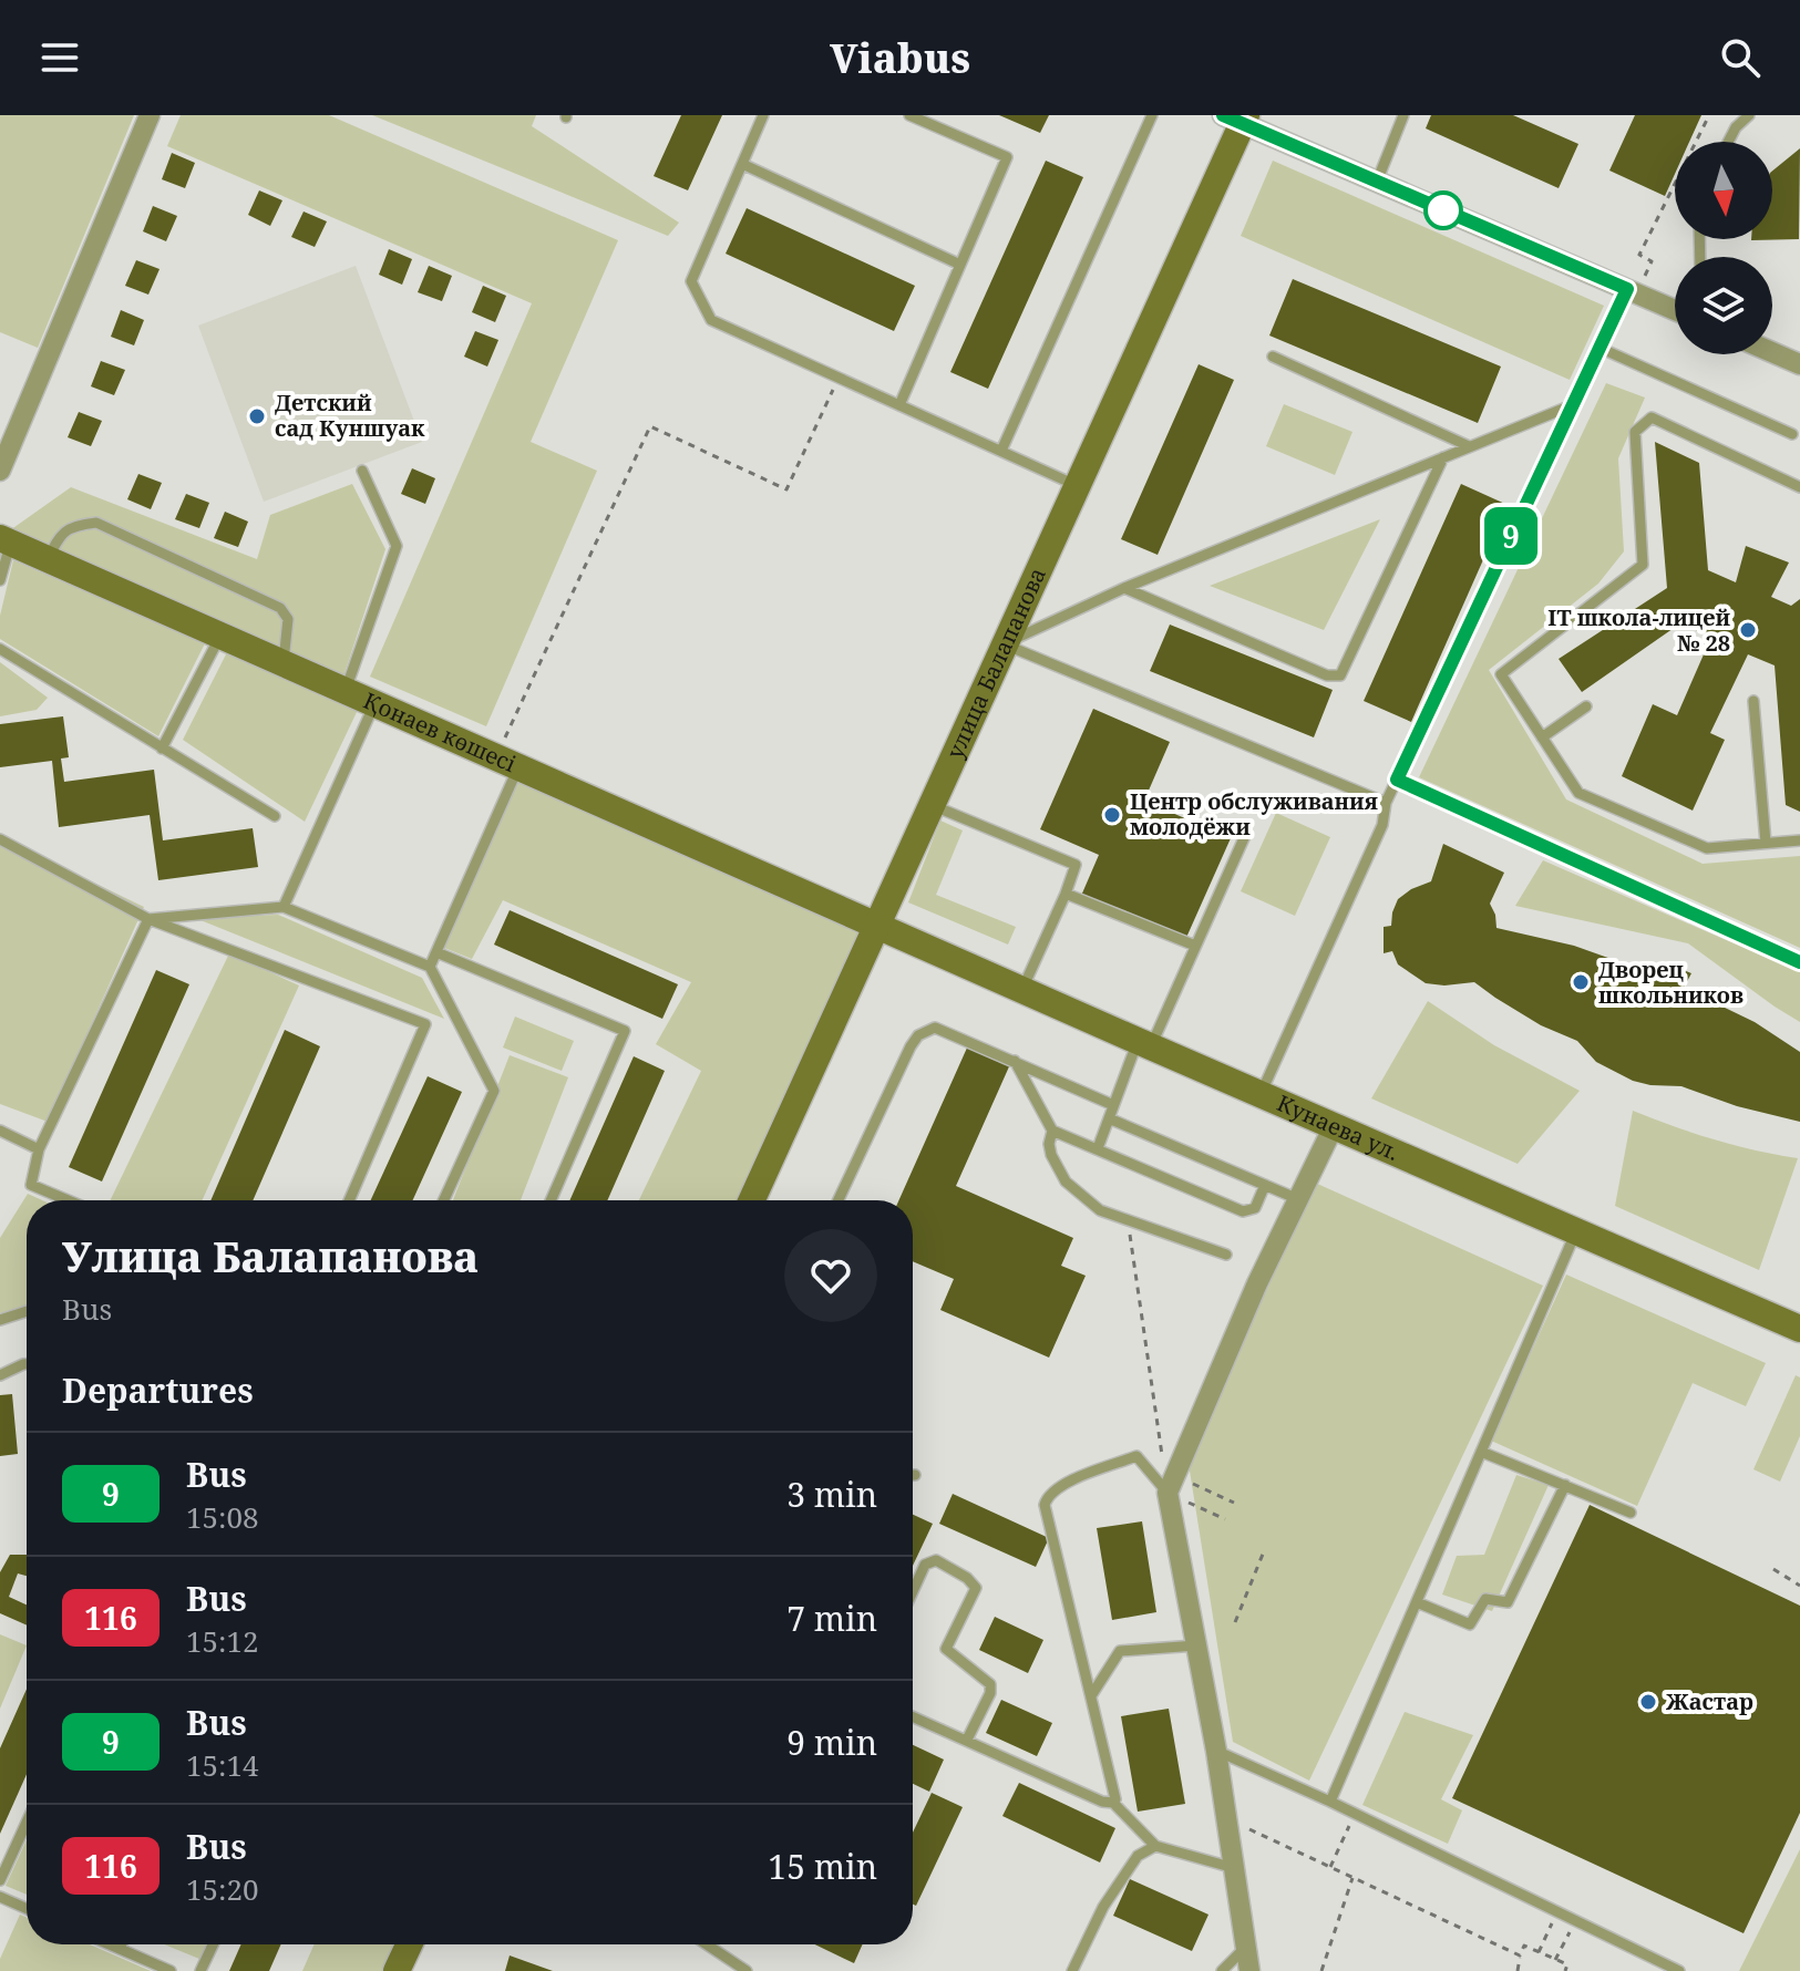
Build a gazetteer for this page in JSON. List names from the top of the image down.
{
  "streets": {
    "street": ["улица Балапанова", "Қонаев көшесі", "Кунаева ул."]
  },
  "crossings": [
    ["улица Балапанова", "Қонаев көшесі"],
    ["улица Балапанова", "Кунаева ул."],
    ["Қонаев көшесі", "Кунаева ул."]
  ],
  "places": [
    "Детский сад Куншуак",
    "IT школа-лицей № 28",
    "Центр обслуживания молодёжи",
    "Дворец школьников",
    "Жастар"
  ],
  "lines": ["bus line 9"],
  "north": "bottom",
  "page": {
    "header": "Viabus",
    "on_map": "9",
    "heading": [
      ["Улица Балапанова", "Bus"],
      "Departures"
    ],
    "list": [
      {
        "mark": "9",
        "name": "Bus",
        "note": "15:08",
        "value": "3 min"
      },
      {
        "mark": "116",
        "name": "Bus",
        "note": "15:12",
        "value": "7 min"
      },
      {
        "mark": "9",
        "name": "Bus",
        "note": "15:14",
        "value": "9 min"
      },
      {
        "mark": "116",
        "name": "Bus",
        "note": "15:20",
        "value": "15 min"
      }
    ]
  }
}
